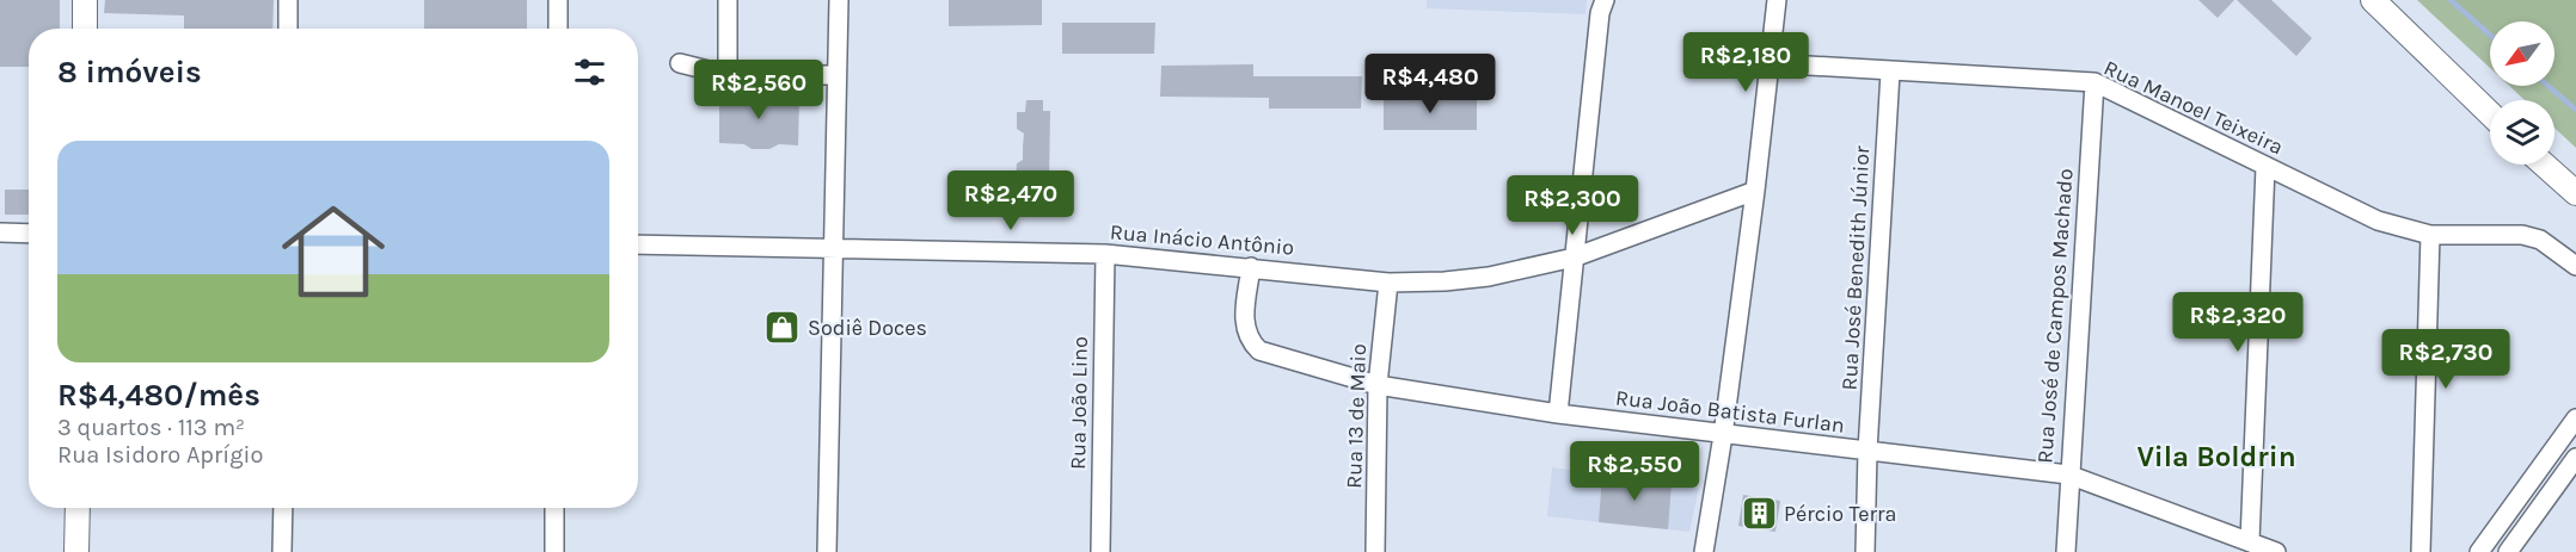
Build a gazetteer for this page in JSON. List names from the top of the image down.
{
  "streets": {
    "street": [
      "Rua Manoel Teixeira",
      "Rua Inácio Antônio",
      "Rua José Benedith Júnior",
      "Rua José de Campos Machado",
      "Rua João Lino",
      "Rua João Batista Furlan",
      "Rua 13 de Maio"
    ]
  },
  "crossings": [
    ["Rua Manoel Teixeira", "Rua José Benedith Júnior"],
    ["Rua Manoel Teixeira", "Rua José de Campos Machado"],
    ["Rua Inácio Antônio", "Rua João Lino"],
    ["Rua Inácio Antônio", "Rua João Batista Furlan"],
    ["Rua Inácio Antônio", "Rua 13 de Maio"],
    ["Rua José Benedith Júnior", "Rua João Batista Furlan"],
    ["Rua José de Campos Machado", "Rua João Batista Furlan"],
    ["Rua João Batista Furlan", "Rua 13 de Maio"]
  ],
  "districts": ["Vila Boldrin"],
  "places": {
    "shop": ["Sodiê Doces"],
    "building": ["Pércio Terra"]
  },
  "north": "bottom left",
  "page": {
    "heading": "8 imóveis",
    "price": [
      "R$2,180",
      "R$4,480",
      "R$2,560",
      "R$2,470",
      "R$2,300",
      "R$2,320",
      "R$2,730",
      "R$2,550"
    ],
    "list": [
      {
        "name": "R$4,480/mês",
        "note": "3 quartos · 113 m² · Rua Isidoro Aprígio"
      }
    ]
  }
}
